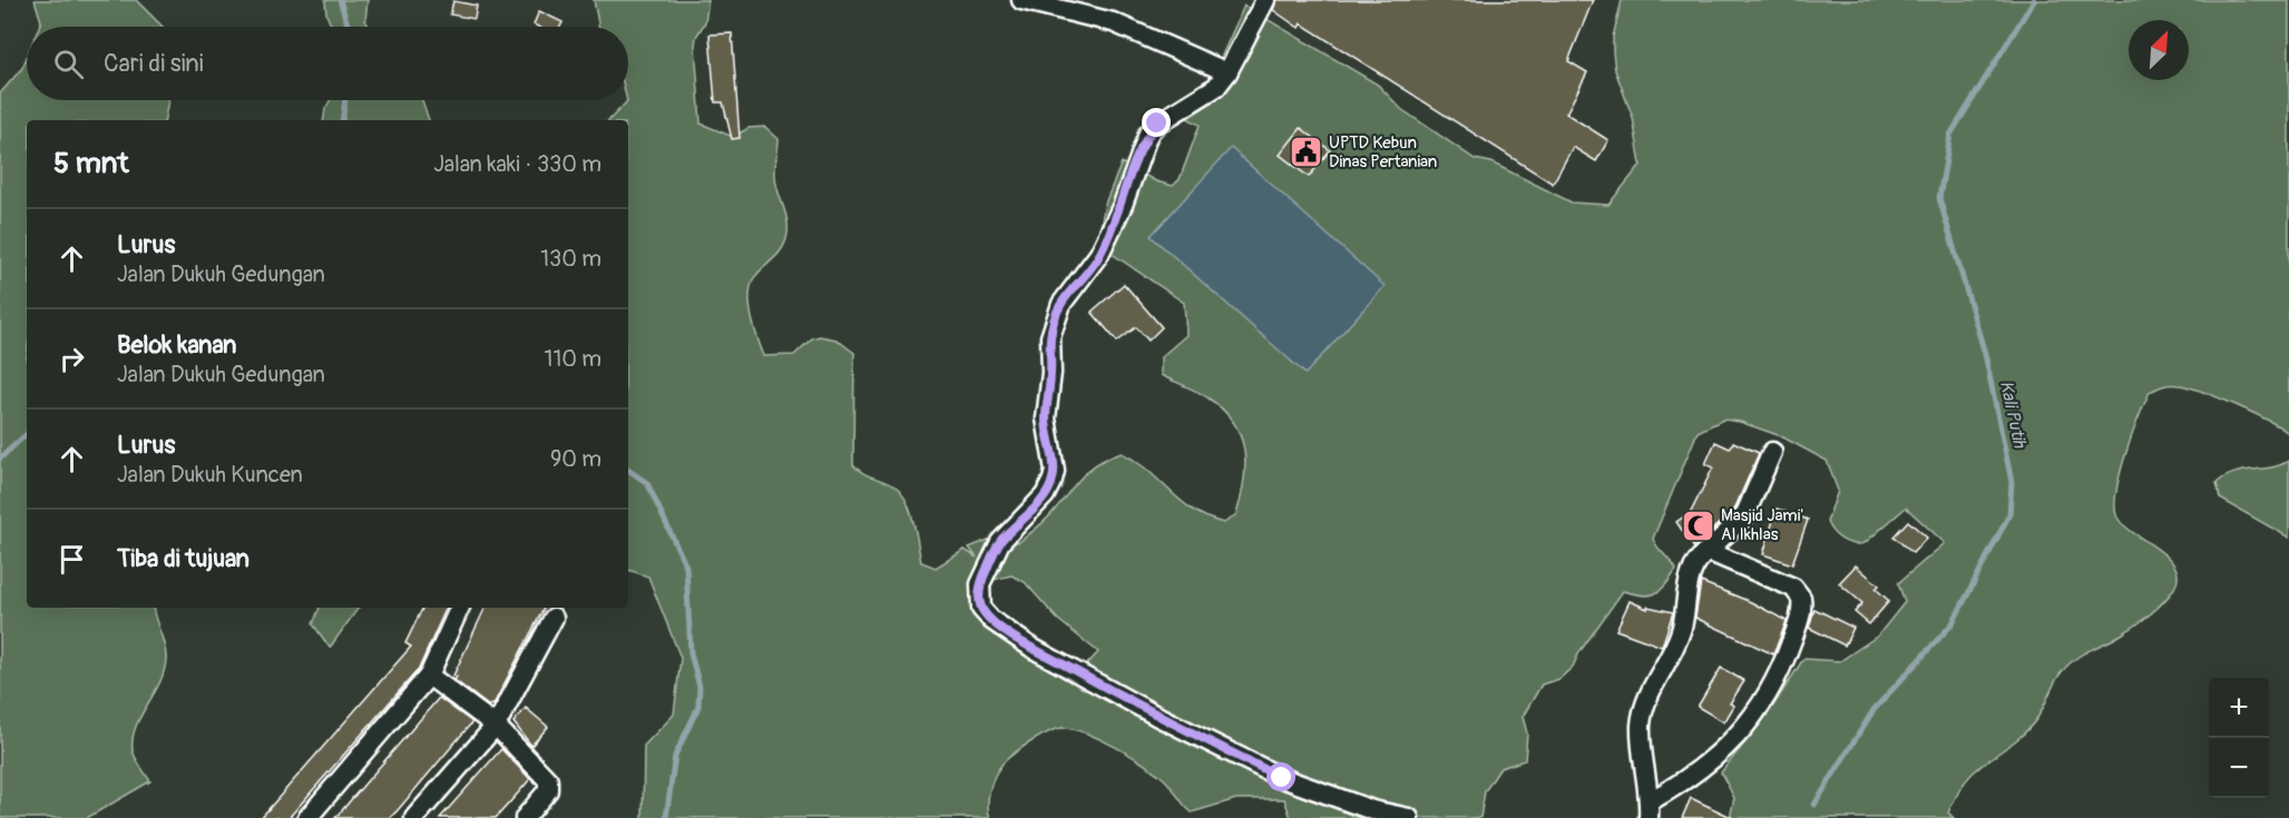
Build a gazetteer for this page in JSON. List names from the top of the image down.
{
  "water": ["Kali Putih"],
  "places": {
    "public building": ["UPTD Kebun Dinas Pertanian"],
    "mosque": ["Masjid Jami' Al Ikhlas"]
  },
  "north": "top right",
  "page": {
    "search": "Cari di sini",
    "heading": ["5 mnt", "Jalan kaki · 330 m"],
    "list": [
      ["Lurus", "Jalan Dukuh Gedungan", "130 m"],
      ["Belok kanan", "Jalan Dukuh Gedungan", "110 m"],
      ["Lurus", "Jalan Dukuh Kuncen", "90 m"],
      "Tiba di tujuan"
    ],
    "map_buttons": ["+", "−"]
  }
}
